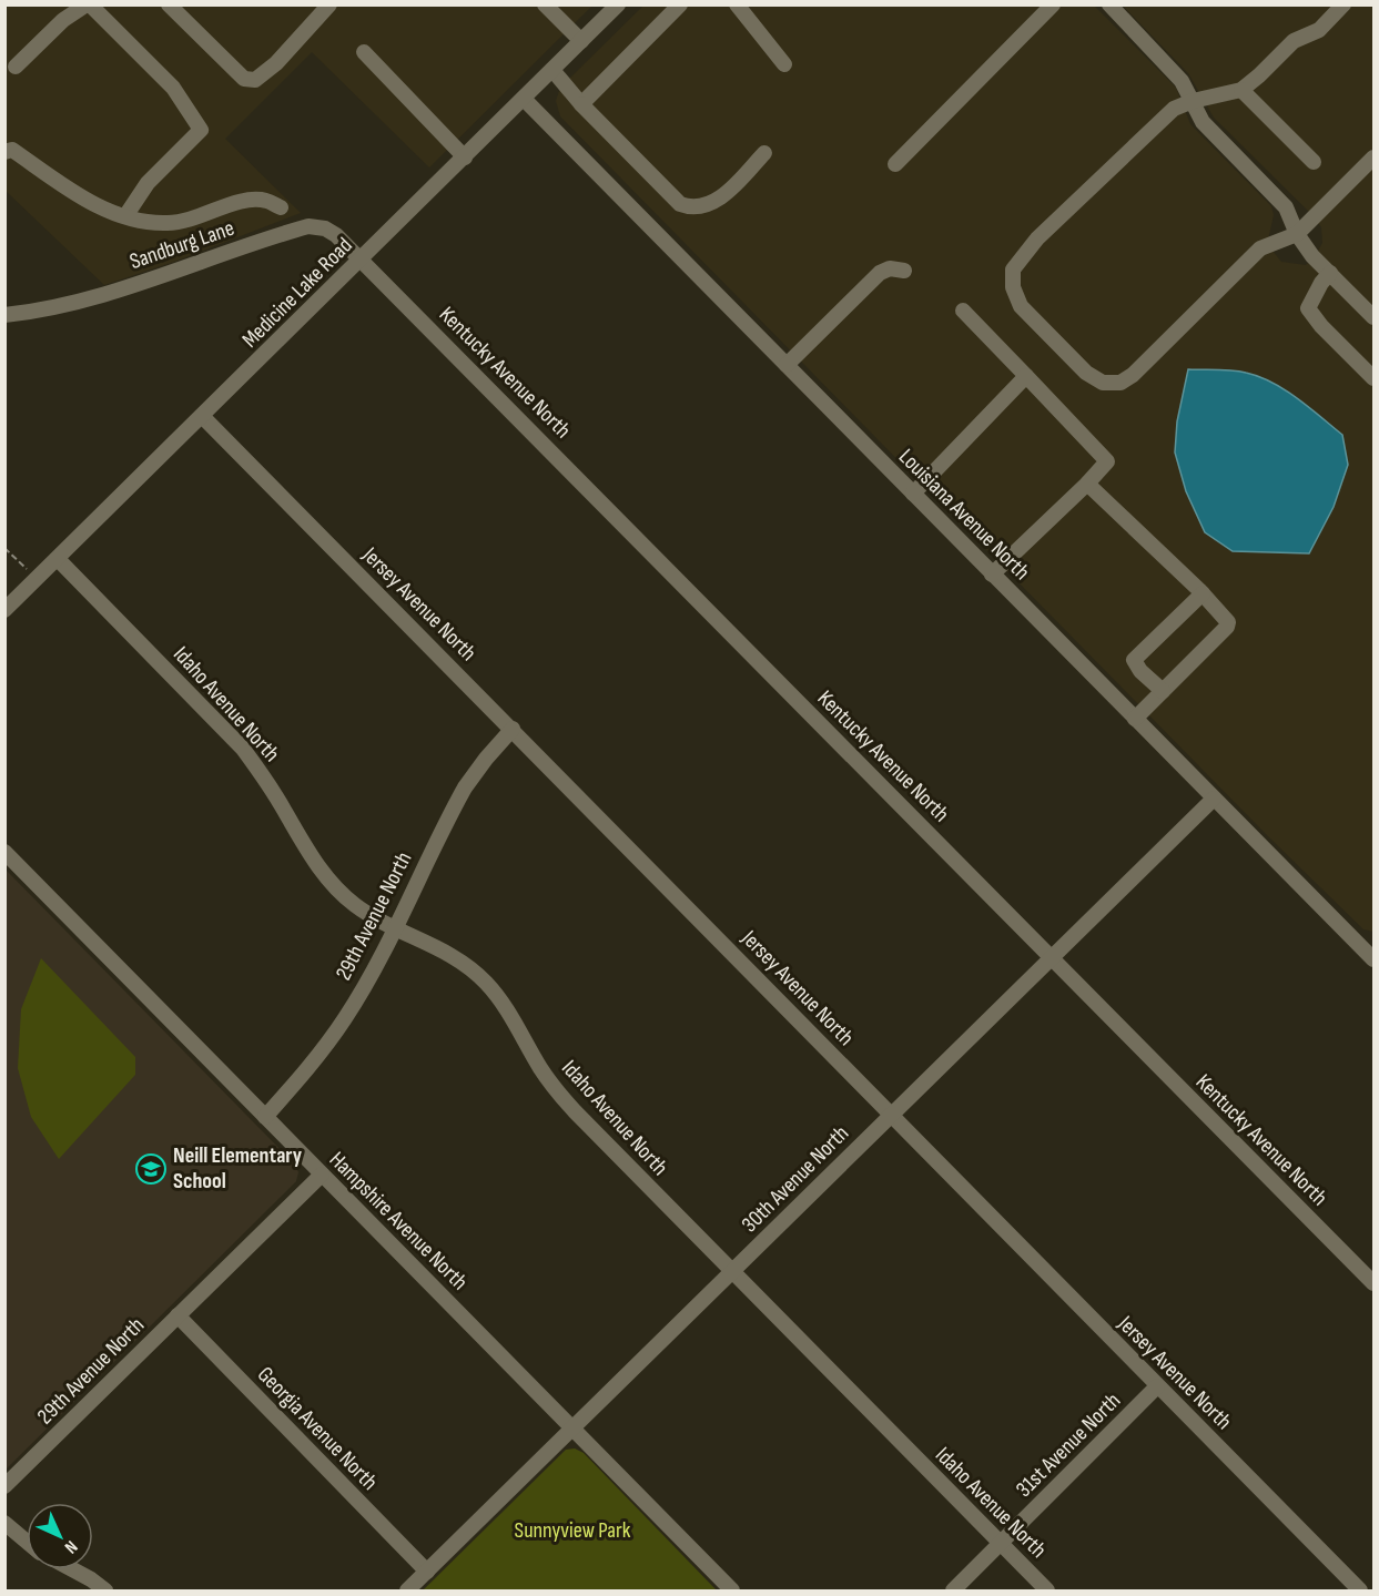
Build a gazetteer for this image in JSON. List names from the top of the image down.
{
  "streets": {
    "street": [
      "Sandburg Lane",
      "Medicine Lake Road",
      "Kentucky Avenue North",
      "Louisiana Avenue North",
      "Jersey Avenue North",
      "Idaho Avenue North",
      "29th Avenue North",
      "30th Avenue North",
      "Hampshire Avenue North",
      "Georgia Avenue North",
      "31st Avenue North"
    ]
  },
  "crossings": [
    ["Sandburg Lane", "Medicine Lake Road"],
    ["Sandburg Lane", "Kentucky Avenue North"],
    ["Medicine Lake Road", "Kentucky Avenue North"],
    ["Medicine Lake Road", "Louisiana Avenue North"],
    ["Medicine Lake Road", "Jersey Avenue North"],
    ["Medicine Lake Road", "Idaho Avenue North"],
    ["Kentucky Avenue North", "30th Avenue North"],
    ["Louisiana Avenue North", "30th Avenue North"],
    ["Jersey Avenue North", "29th Avenue North"],
    ["Jersey Avenue North", "30th Avenue North"],
    ["Jersey Avenue North", "31st Avenue North"],
    ["Idaho Avenue North", "29th Avenue North"],
    ["Idaho Avenue North", "30th Avenue North"],
    ["Idaho Avenue North", "31st Avenue North"],
    ["29th Avenue North", "Hampshire Avenue North"],
    ["29th Avenue North", "Georgia Avenue North"],
    ["30th Avenue North", "Hampshire Avenue North"],
    ["30th Avenue North", "Georgia Avenue North"]
  ],
  "parks": ["Sunnyview Park"],
  "places": {
    "school or university": ["Neill Elementary School"]
  },
  "north": "bottom right"
}
